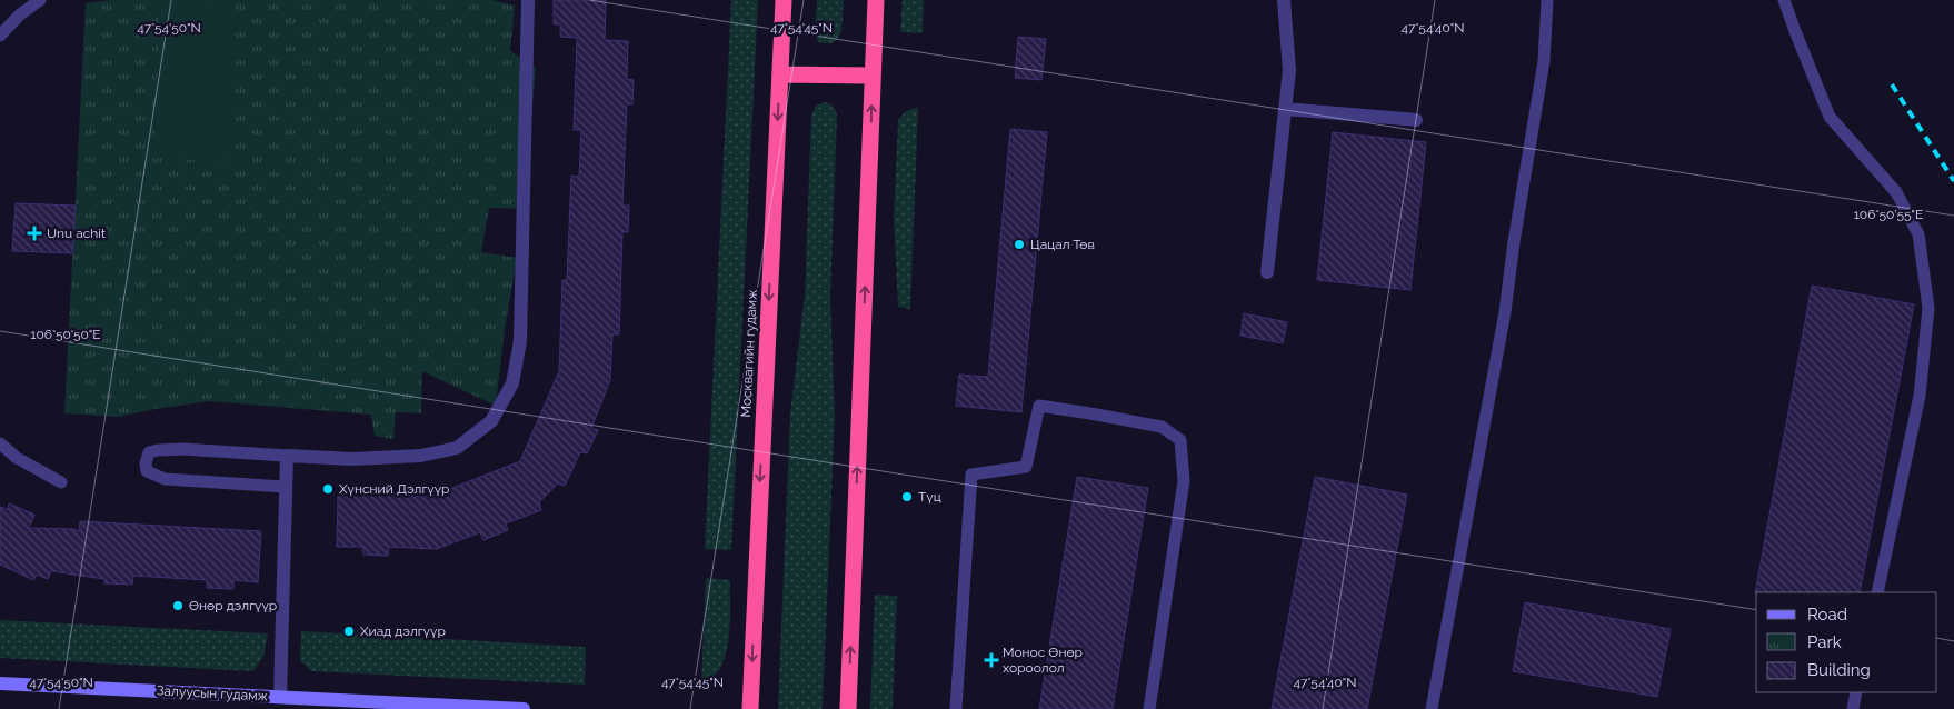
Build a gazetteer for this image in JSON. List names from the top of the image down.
{
  "streets": {
    "highway": ["Москвагийн гудамж"],
    "street": ["Залуусын гудамж"]
  },
  "places": {
    "health": ["Unu achit", "Монос Өнөр хороолол"],
    "other": [
      "Цацал Төв",
      "Хүнсний Дэлгүүр",
      "Түц",
      "Өнөр дэлгүүр",
      "Хиад дэлгүүр"
    ]
  },
  "legend": ["Road", "Park", "Building"],
  "coordinates": [
    "47°54'50\"N",
    "47°54'45\"N",
    "47°54'40\"N",
    "106°50'55\"E",
    "106°50'50\"E"
  ]
}
